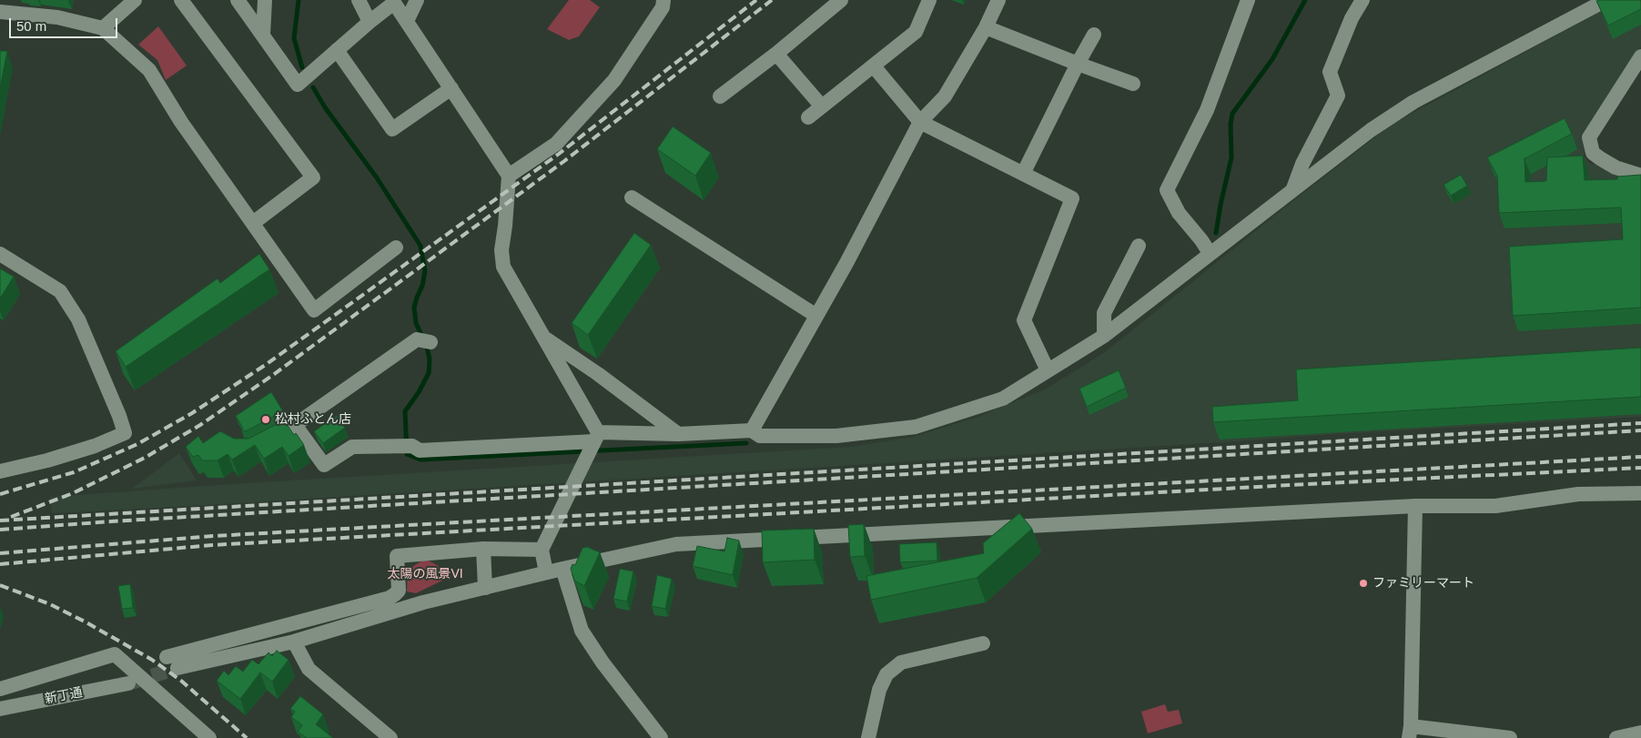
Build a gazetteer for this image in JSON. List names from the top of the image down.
{
  "streets": {
    "street": ["新丁通"]
  },
  "parks": ["太陽の風景VI"],
  "places": ["松村ふとん店", "ファミリーマート"],
  "scale_bar": "50 m"
}
